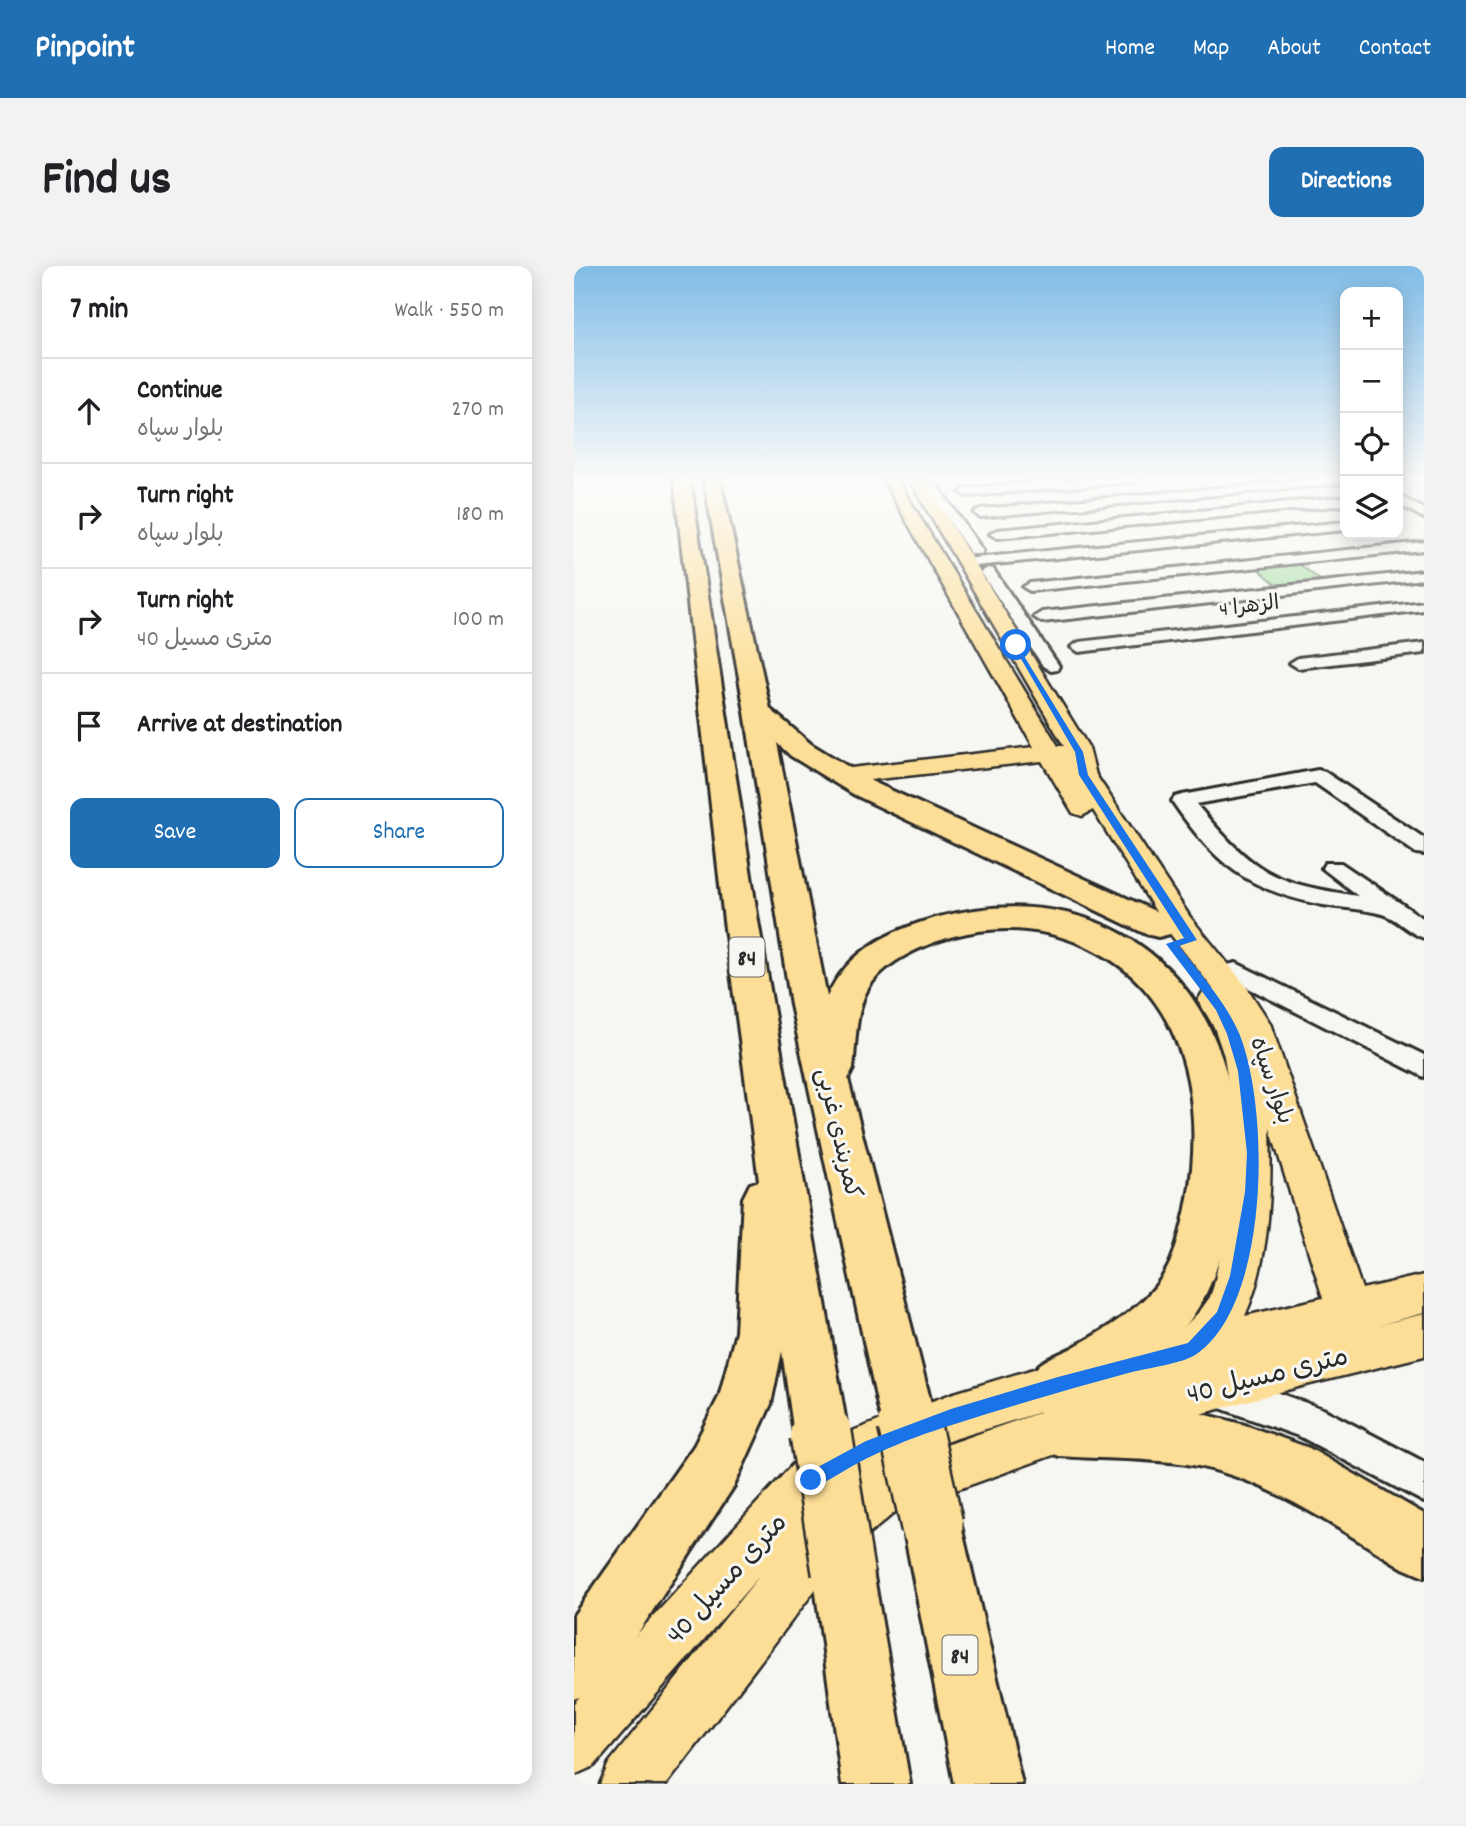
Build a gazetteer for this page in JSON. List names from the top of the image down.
{
  "streets": {
    "highway": ["84", "کمربندی غربی"],
    "main road": ["بلوار سپاه", "40 متری مسیل"],
    "street": ["الزهرا 4"]
  },
  "crossings": [
    ["بلوار سپاه", "40 متری مسیل"]
  ],
  "page": {
    "header": "Pinpoint",
    "nav": [
      "Home",
      "Map",
      "About",
      "Contact"
    ],
    "title": "Find us",
    "buttons": [
      "Directions",
      ["Save", "Share"]
    ],
    "heading": ["7 min", "Walk · 550 m"],
    "map_buttons": ["+", "−"],
    "list": [
      ["Continue", "بلوار سپاه", "270 m"],
      ["Turn right", "بلوار سپاه", "180 m"],
      ["Turn right", "40 متری مسیل", "100 m"],
      "Arrive at destination"
    ]
  }
}
